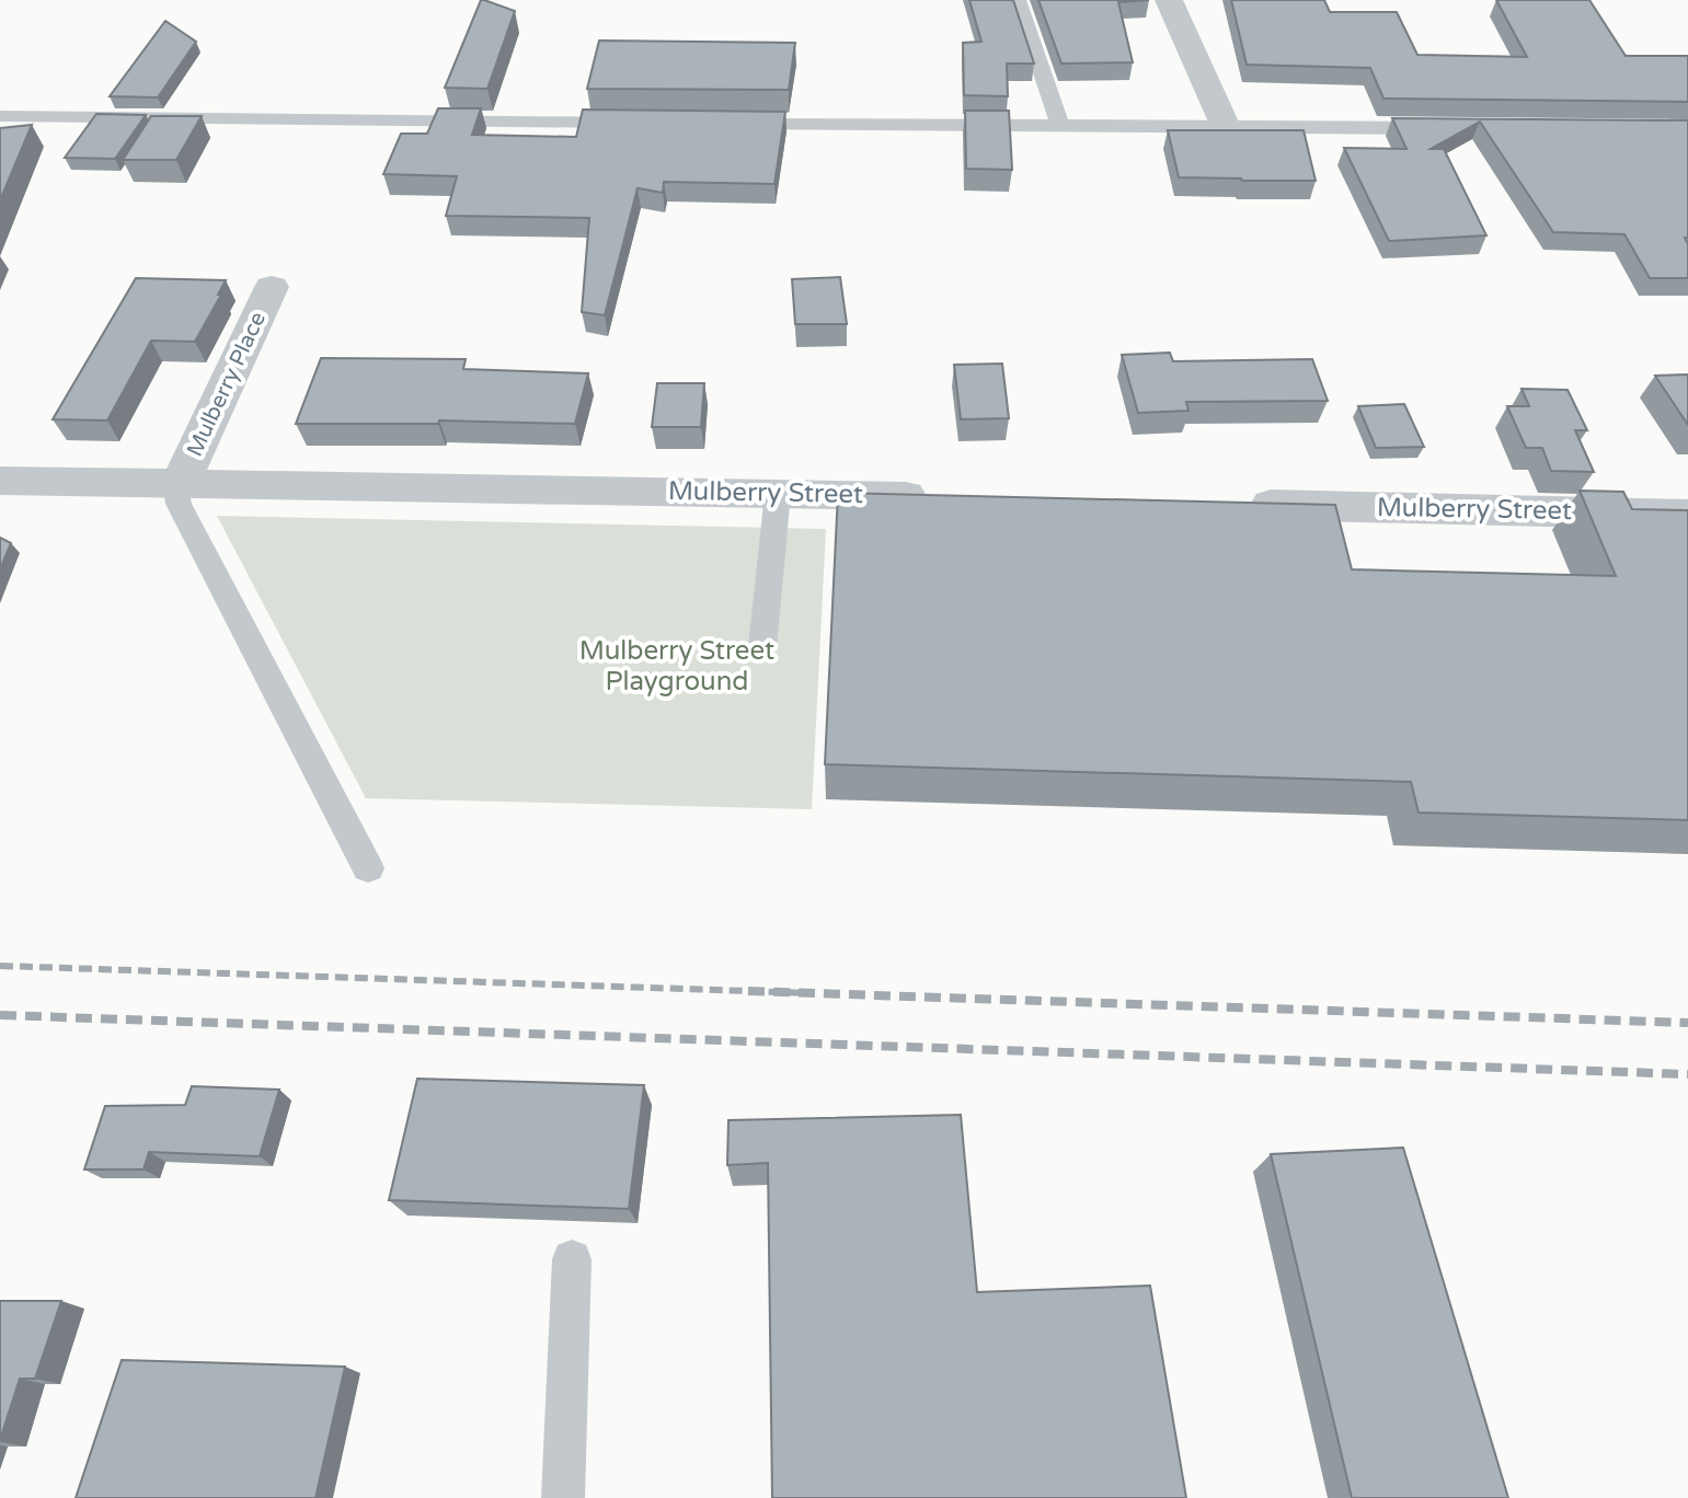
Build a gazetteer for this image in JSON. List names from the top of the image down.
{
  "streets": {
    "street": ["Mulberry Place", "Mulberry Street"]
  },
  "crossings": [
    ["Mulberry Place", "Mulberry Street"]
  ],
  "parks": ["Mulberry Street Playground"]
}
